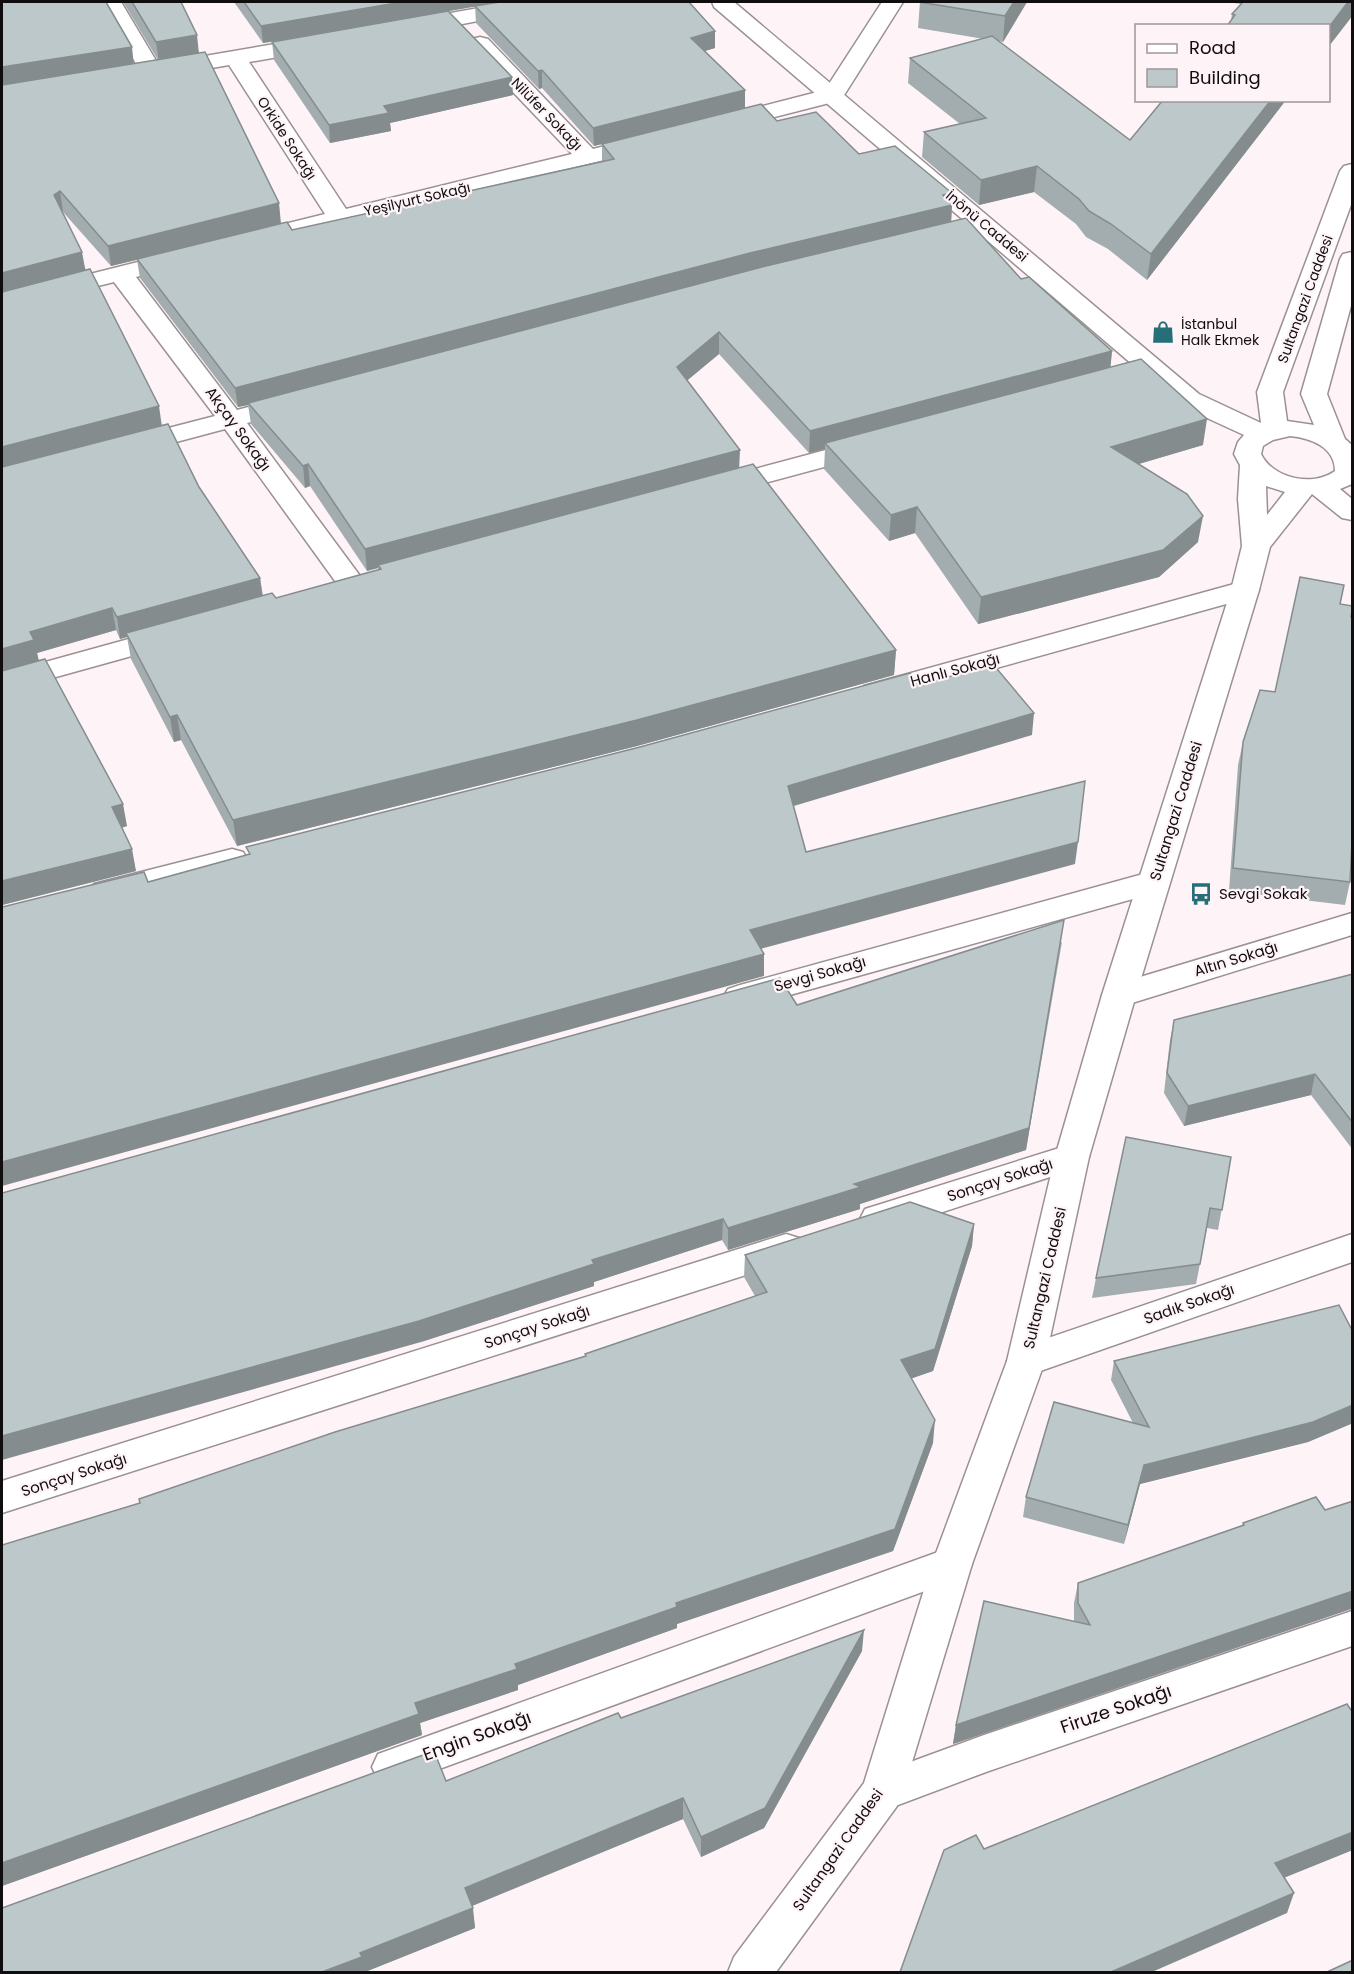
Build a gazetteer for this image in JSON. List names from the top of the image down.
{
  "streets": {
    "street": [
      "Nilüfer Sokağı",
      "Orkide Sokağı",
      "Yeşilyurt Sokağı",
      "İnönü Caddesi",
      "Sultangazi Caddesi",
      "Akçay Sokağı",
      "Hanlı Sokağı",
      "Altın Sokağı",
      "Sevgi Sokağı",
      "Sonçay Sokağı",
      "Sadık Sokağı",
      "Firuze Sokağı",
      "Engin Sokağı"
    ]
  },
  "crossings": [
    ["Nilüfer Sokağı", "Yeşilyurt Sokağı"],
    ["Orkide Sokağı", "Yeşilyurt Sokağı"],
    ["İnönü Caddesi", "Sultangazi Caddesi"],
    ["Sultangazi Caddesi", "Hanlı Sokağı"],
    ["Sultangazi Caddesi", "Altın Sokağı"],
    ["Sultangazi Caddesi", "Sevgi Sokağı"],
    ["Sultangazi Caddesi", "Sonçay Sokağı"],
    ["Sultangazi Caddesi", "Sadık Sokağı"],
    ["Sultangazi Caddesi", "Firuze Sokağı"],
    ["Sultangazi Caddesi", "Engin Sokağı"]
  ],
  "places": {
    "shop": ["İstanbul Halk Ekmek"],
    "bus stop": ["Sevgi Sokak"]
  },
  "legend": ["Road", "Building"]
}
